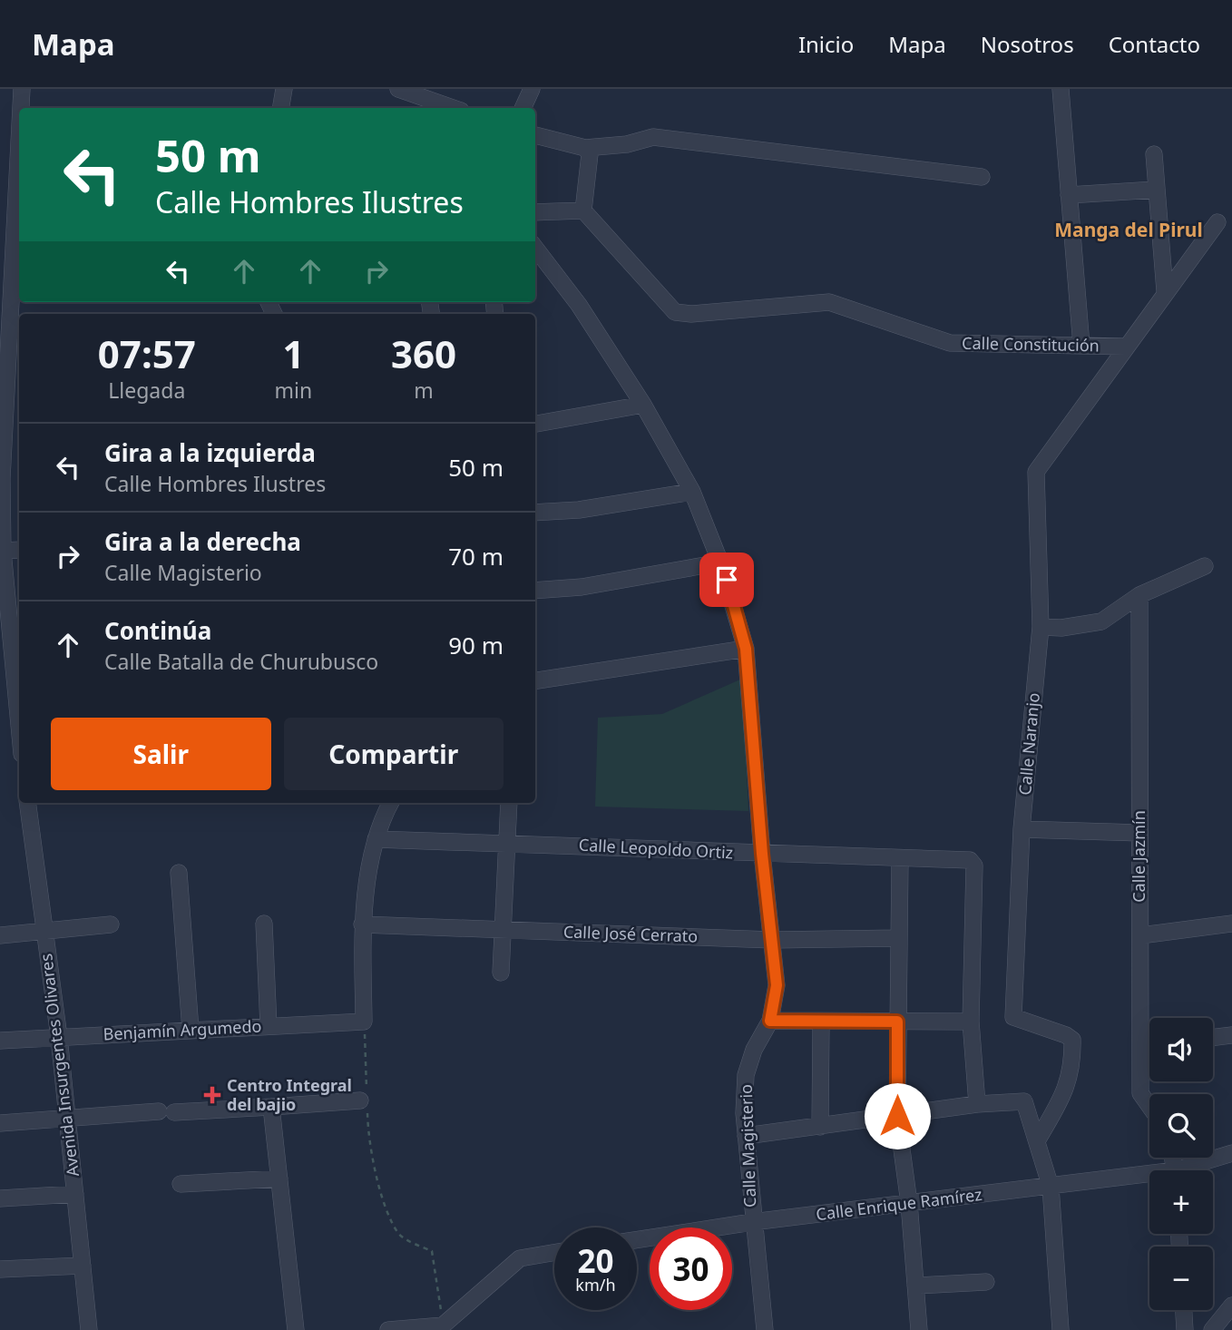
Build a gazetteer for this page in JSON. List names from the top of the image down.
{
  "streets": {
    "street": [
      "Calle Constitución",
      "Calle Naranjo",
      "Calle Leopoldo Ortiz",
      "Calle Jazmín",
      "Calle José Cerrato",
      "Benjamín Argumedo",
      "Avenida Insurgentes Olivares",
      "Calle Magisterio",
      "Calle Enrique Ramírez"
    ]
  },
  "crossings": [
    ["Calle Constitución", "Calle Naranjo"],
    ["Calle Leopoldo Ortiz", "Calle Magisterio"],
    ["Calle José Cerrato", "Calle Magisterio"],
    ["Benjamín Argumedo", "Avenida Insurgentes Olivares"],
    ["Calle Magisterio", "Calle Enrique Ramírez"]
  ],
  "districts": ["Manga del Pirul"],
  "places": {
    "health": ["Centro Integral del bajio"]
  },
  "page": {
    "header": "Mapa",
    "nav": [
      "Inicio",
      "Mapa",
      "Nosotros",
      "Contacto"
    ],
    "turn": ["50 m", "Calle Hombres Ilustres"],
    "eta": [
      "07:57",
      "Llegada",
      "1",
      "min",
      "360",
      "m"
    ],
    "list": [
      {
        "name": "Gira a la izquierda",
        "note": "Calle Hombres Ilustres",
        "value": "50 m"
      },
      {
        "name": "Gira a la derecha",
        "note": "Calle Magisterio",
        "value": "70 m"
      },
      {
        "name": "Continúa",
        "note": "Calle Batalla de Churubusco",
        "value": "90 m"
      }
    ],
    "buttons": ["Salir", "Compartir"],
    "map_buttons": ["+", "−"],
    "speed": "20 km/h",
    "limit": "30"
  }
}
